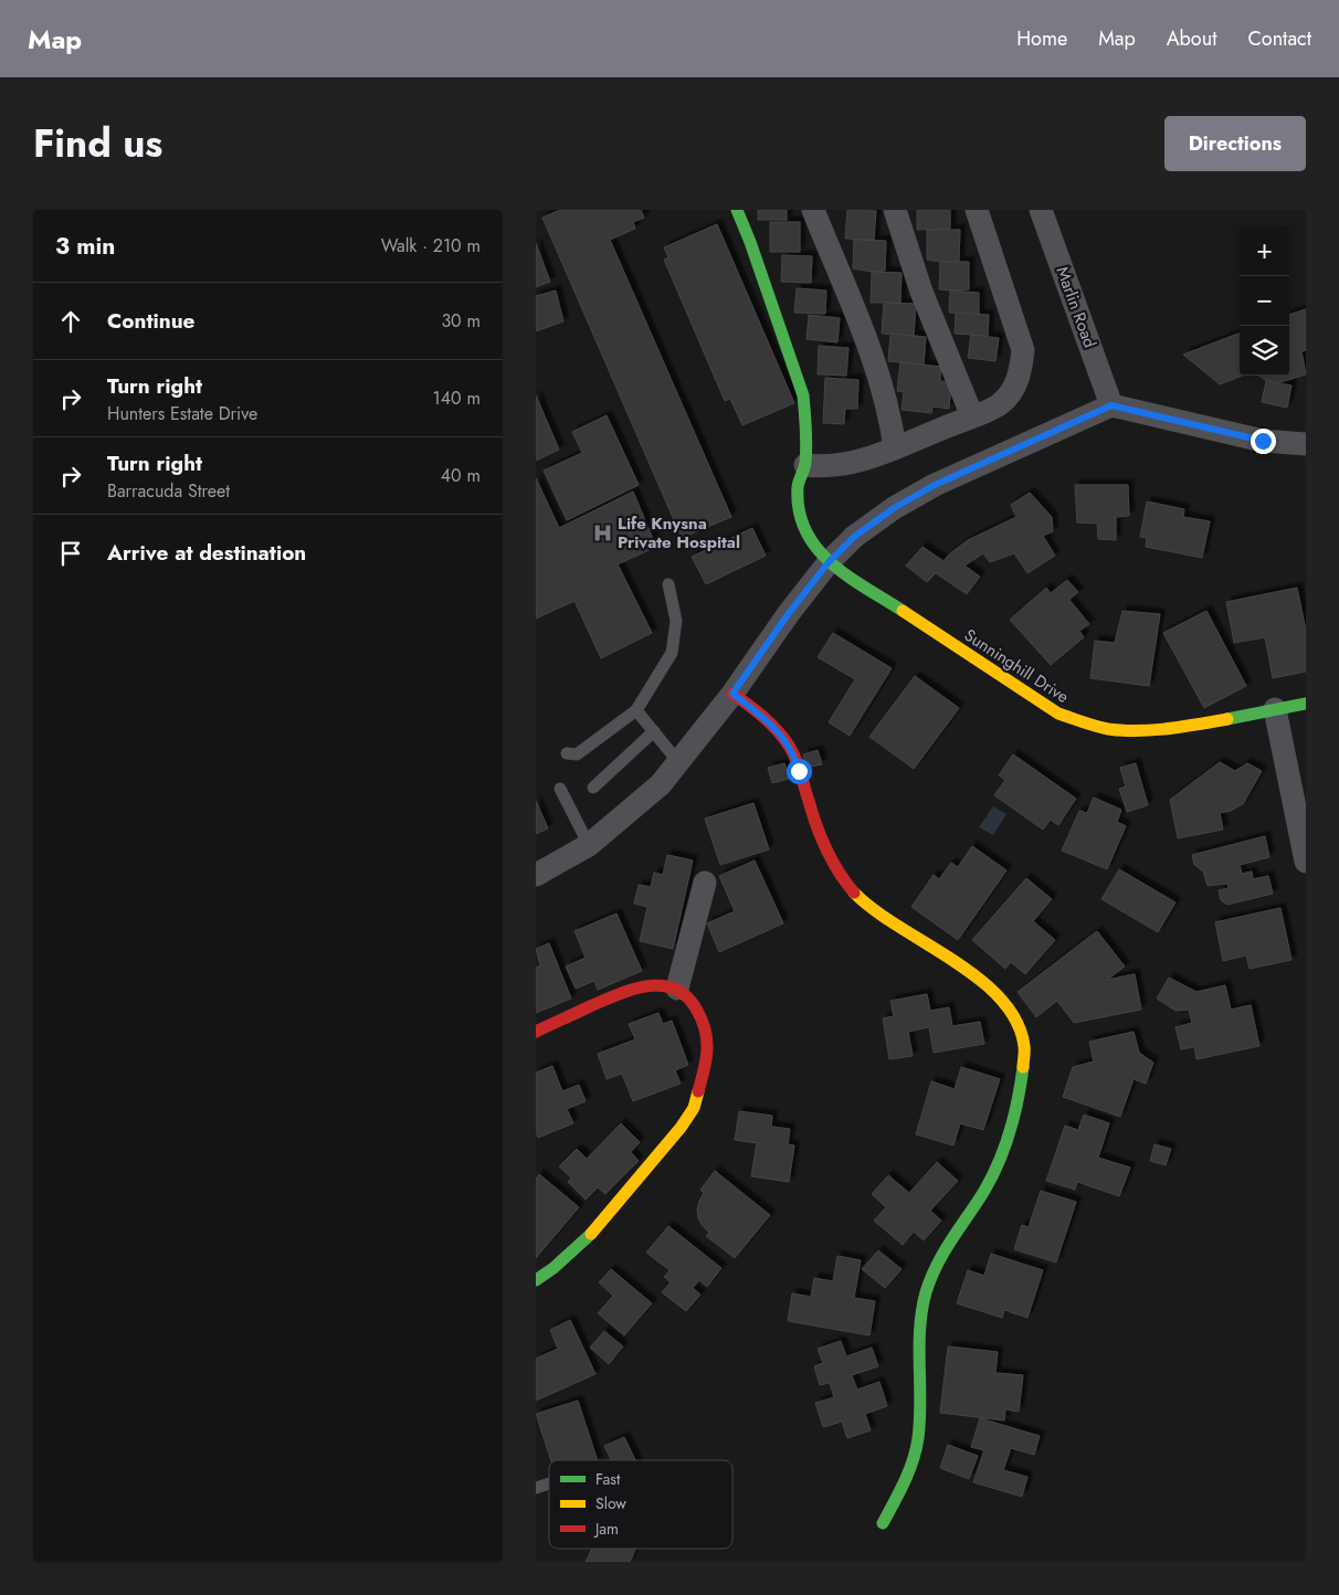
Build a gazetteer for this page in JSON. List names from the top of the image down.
{
  "streets": {
    "street": ["Marlin Road", "Sunninghill Drive"]
  },
  "places": {
    "hospital": ["Life Knysna Private Hospital"]
  },
  "legend": ["Fast", "Slow", "Jam"],
  "page": {
    "header": "Map",
    "nav": [
      "Home",
      "Map",
      "About",
      "Contact"
    ],
    "title": "Find us",
    "buttons": "Directions",
    "heading": ["3 min", "Walk · 210 m"],
    "map_buttons": ["+", "−"],
    "list": [
      ["Continue", "30 m"],
      ["Turn right", "Hunters Estate Drive", "140 m"],
      ["Turn right", "Barracuda Street", "40 m"],
      "Arrive at destination"
    ]
  }
}
